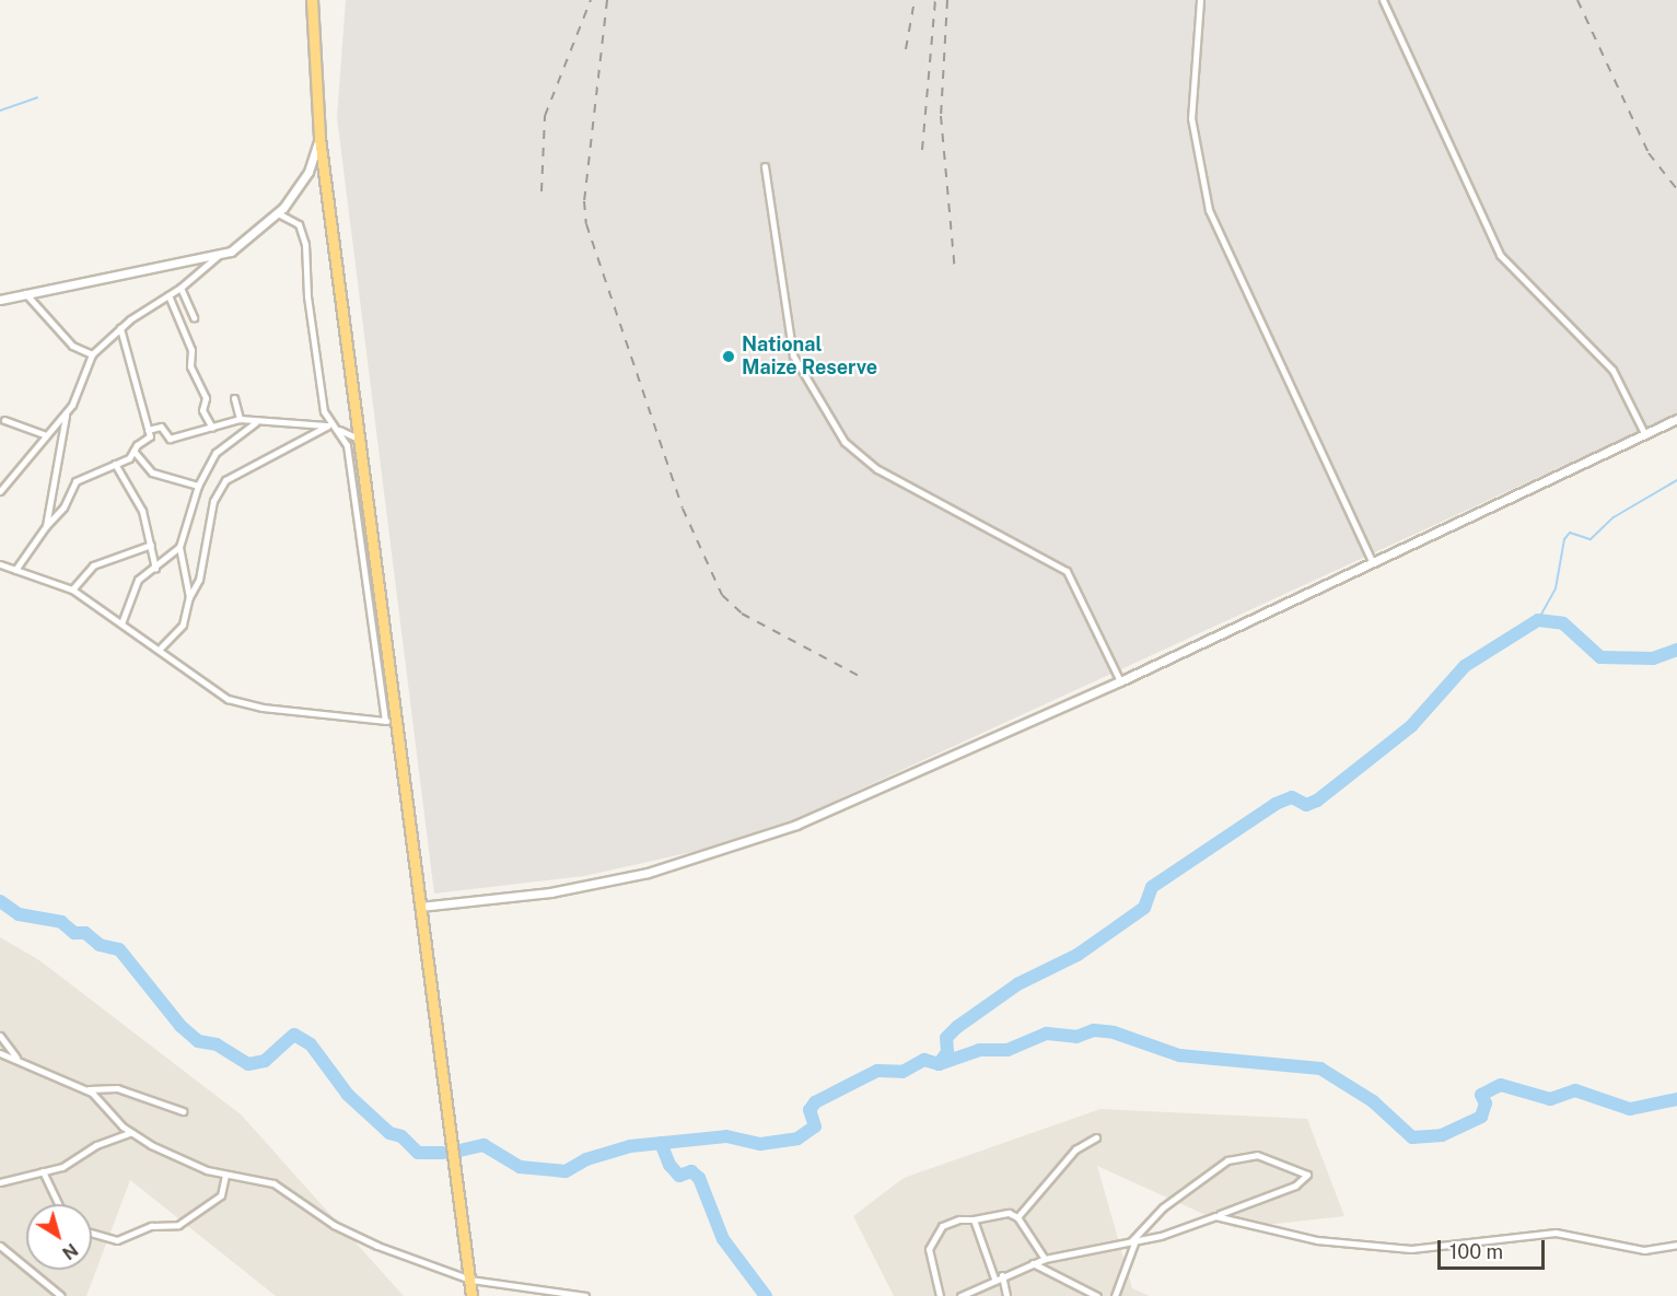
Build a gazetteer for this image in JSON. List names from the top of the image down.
{
  "places": ["National Maize Reserve"],
  "scale_bar": "100 m",
  "north": "bottom right"
}
